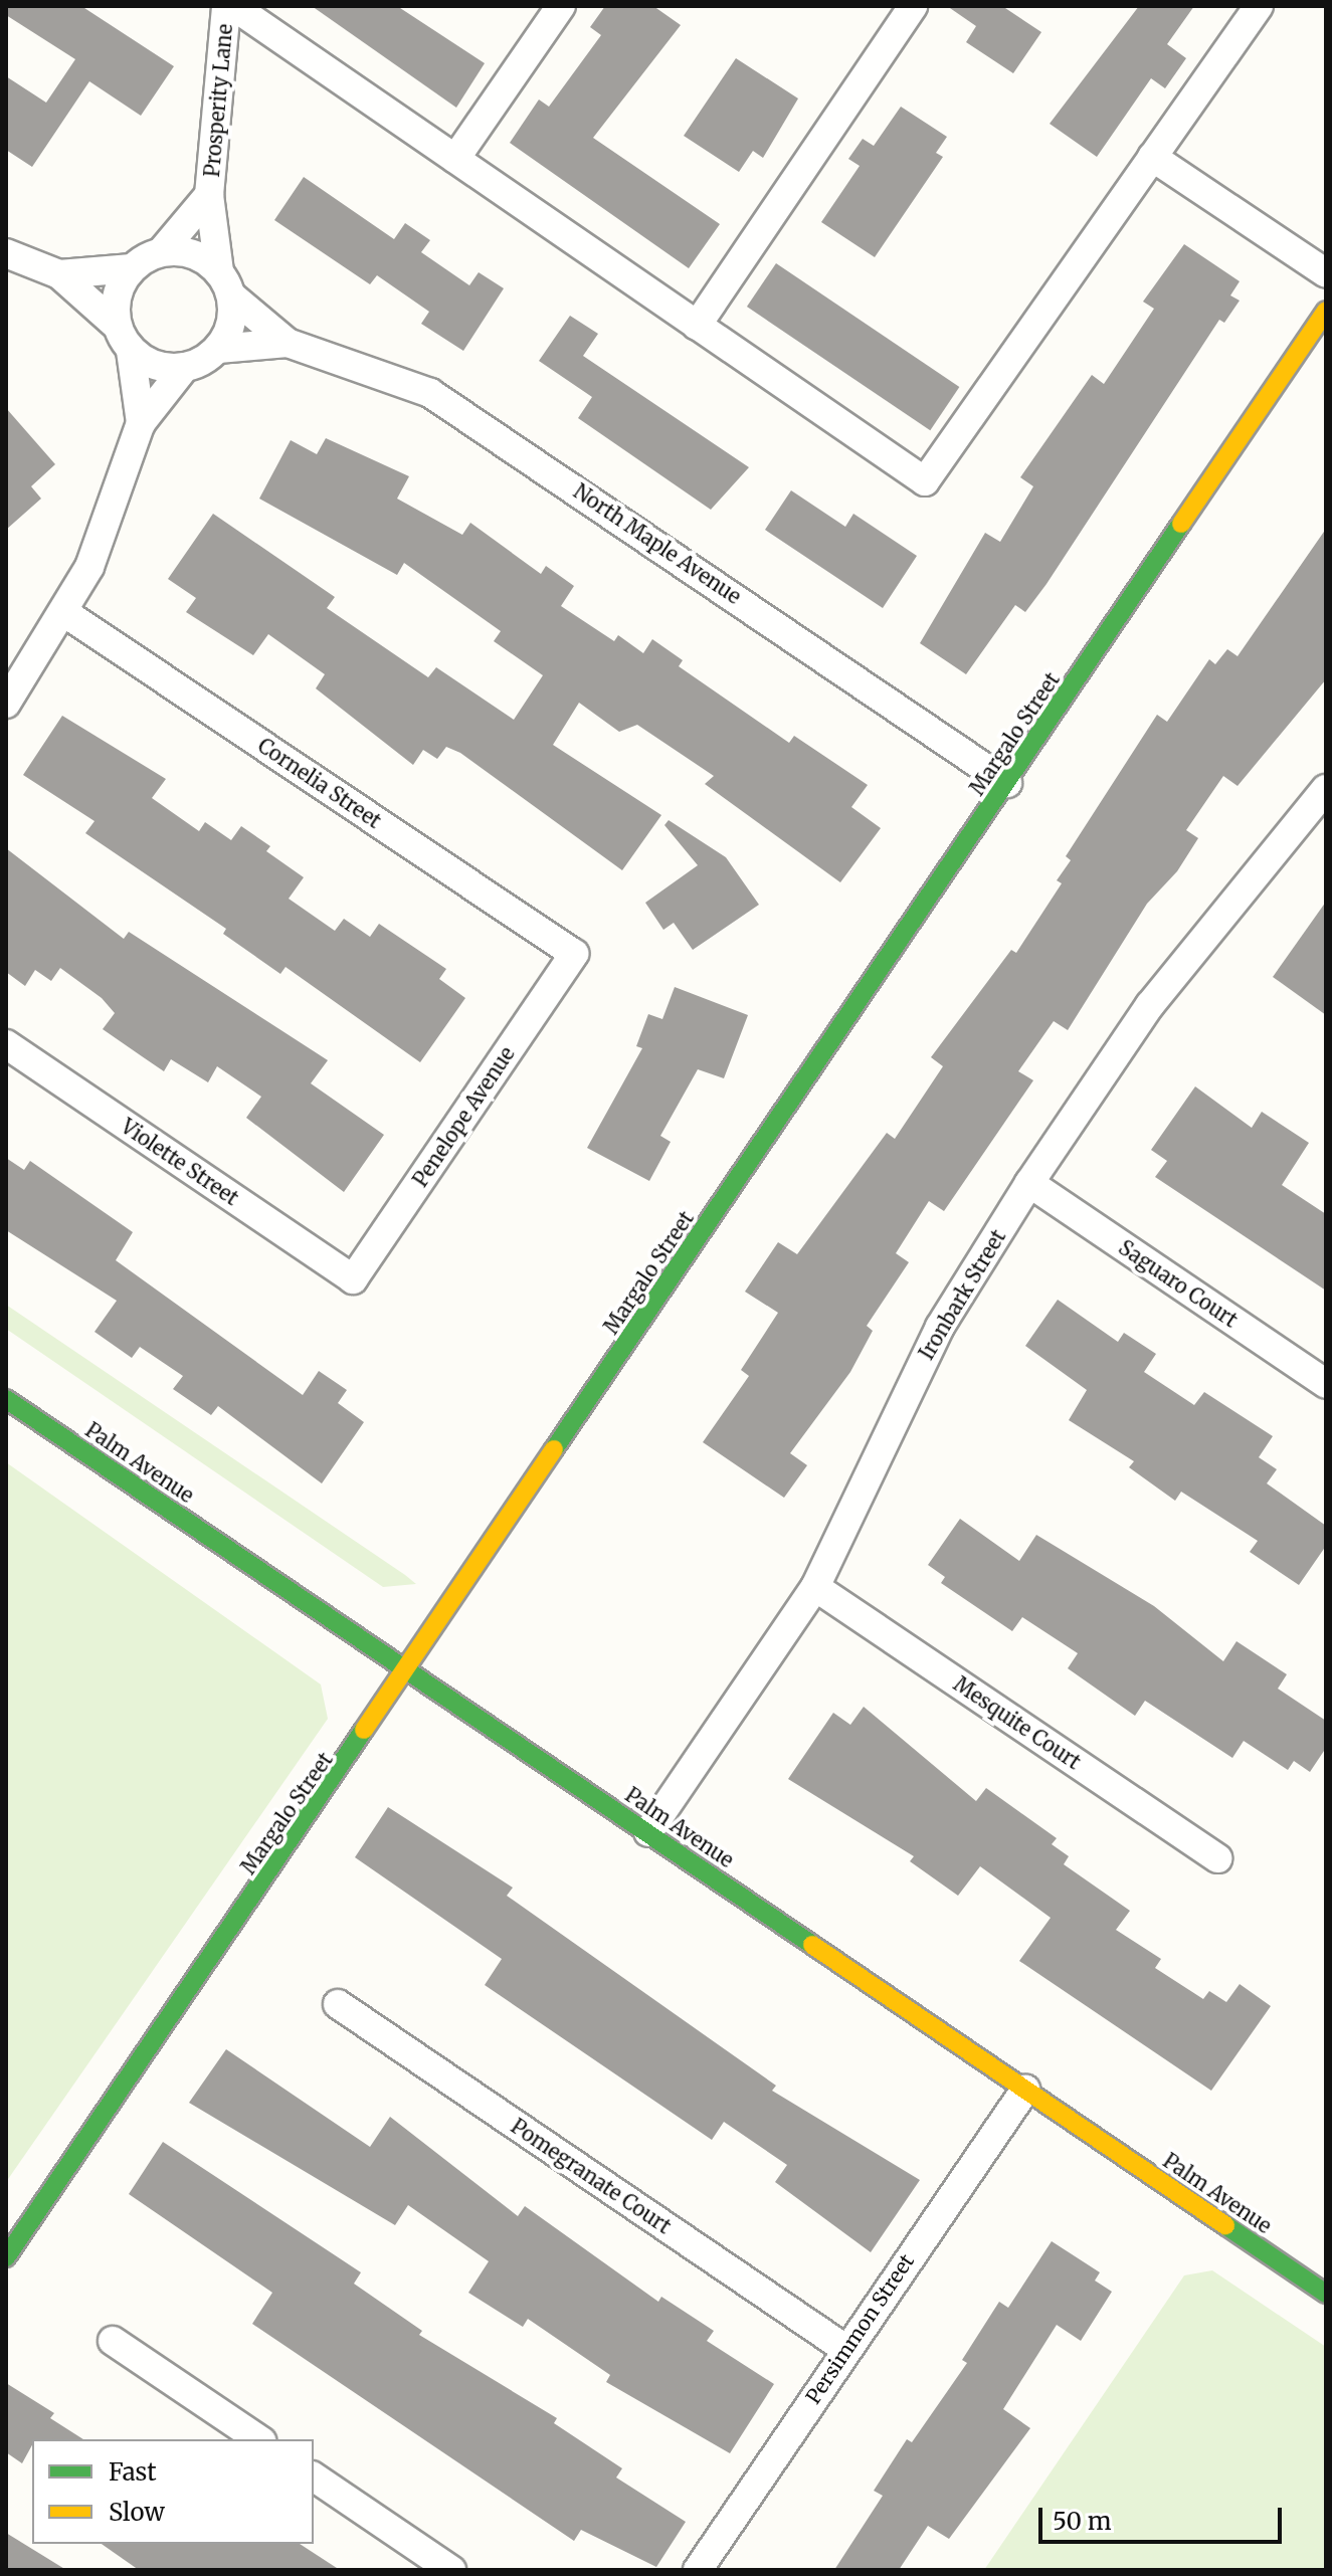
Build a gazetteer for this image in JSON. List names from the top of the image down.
{
  "streets": {
    "street": [
      "Prosperity Lane",
      "North Maple Avenue",
      "Margalo Street",
      "Cornelia Street",
      "Penelope Avenue",
      "Violette Street",
      "Saguaro Court",
      "Ironbark Street",
      "Palm Avenue",
      "Mesquite Court",
      "Pomegranate Court",
      "Persimmon Street"
    ]
  },
  "crossings": [
    ["Prosperity Lane", "North Maple Avenue"],
    ["North Maple Avenue", "Margalo Street"],
    ["Margalo Street", "Palm Avenue"],
    ["Cornelia Street", "Penelope Avenue"],
    ["Penelope Avenue", "Violette Street"],
    ["Saguaro Court", "Ironbark Street"],
    ["Ironbark Street", "Palm Avenue"],
    ["Ironbark Street", "Mesquite Court"],
    ["Palm Avenue", "Persimmon Street"],
    ["Pomegranate Court", "Persimmon Street"]
  ],
  "legend": ["Fast", "Slow"],
  "scale_bar": "50 m"
}
